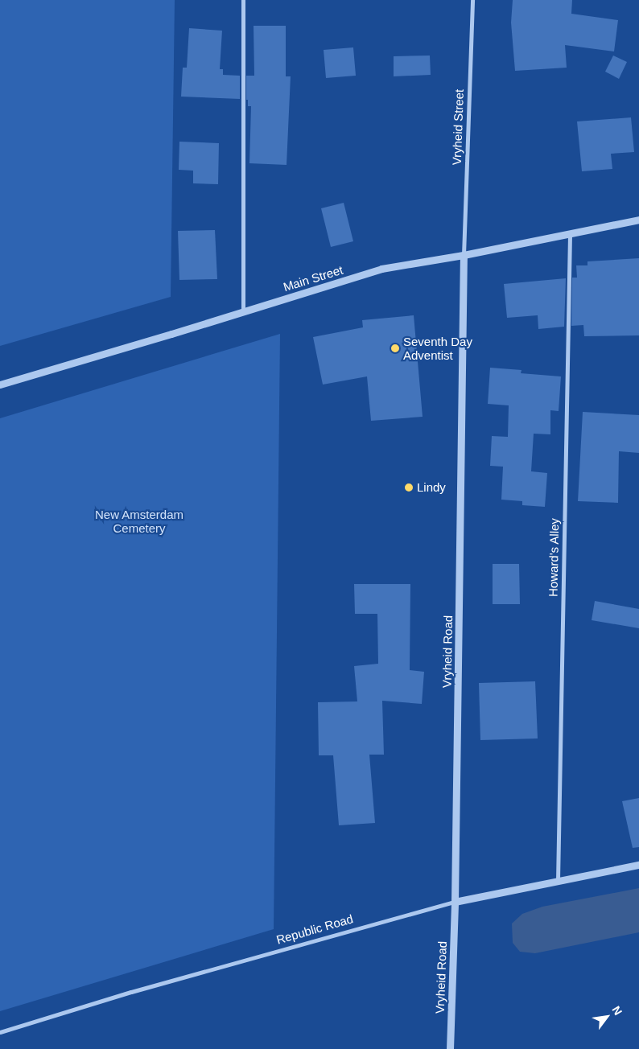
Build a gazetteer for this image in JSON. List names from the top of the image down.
{
  "streets": {
    "street": [
      "Vryheid Street",
      "Main Street",
      "Howard's Alley",
      "Vryheid Road",
      "Republic Road"
    ]
  },
  "crossings": [
    ["Vryheid Street", "Main Street"],
    ["Vryheid Street", "Vryheid Road"],
    ["Main Street", "Howard's Alley"],
    ["Main Street", "Vryheid Road"],
    ["Howard's Alley", "Republic Road"],
    ["Vryheid Road", "Republic Road"]
  ],
  "parks": ["New Amsterdam Cemetery"],
  "places": ["Seventh Day Adventist", "Lindy"],
  "north": "top right"
}
